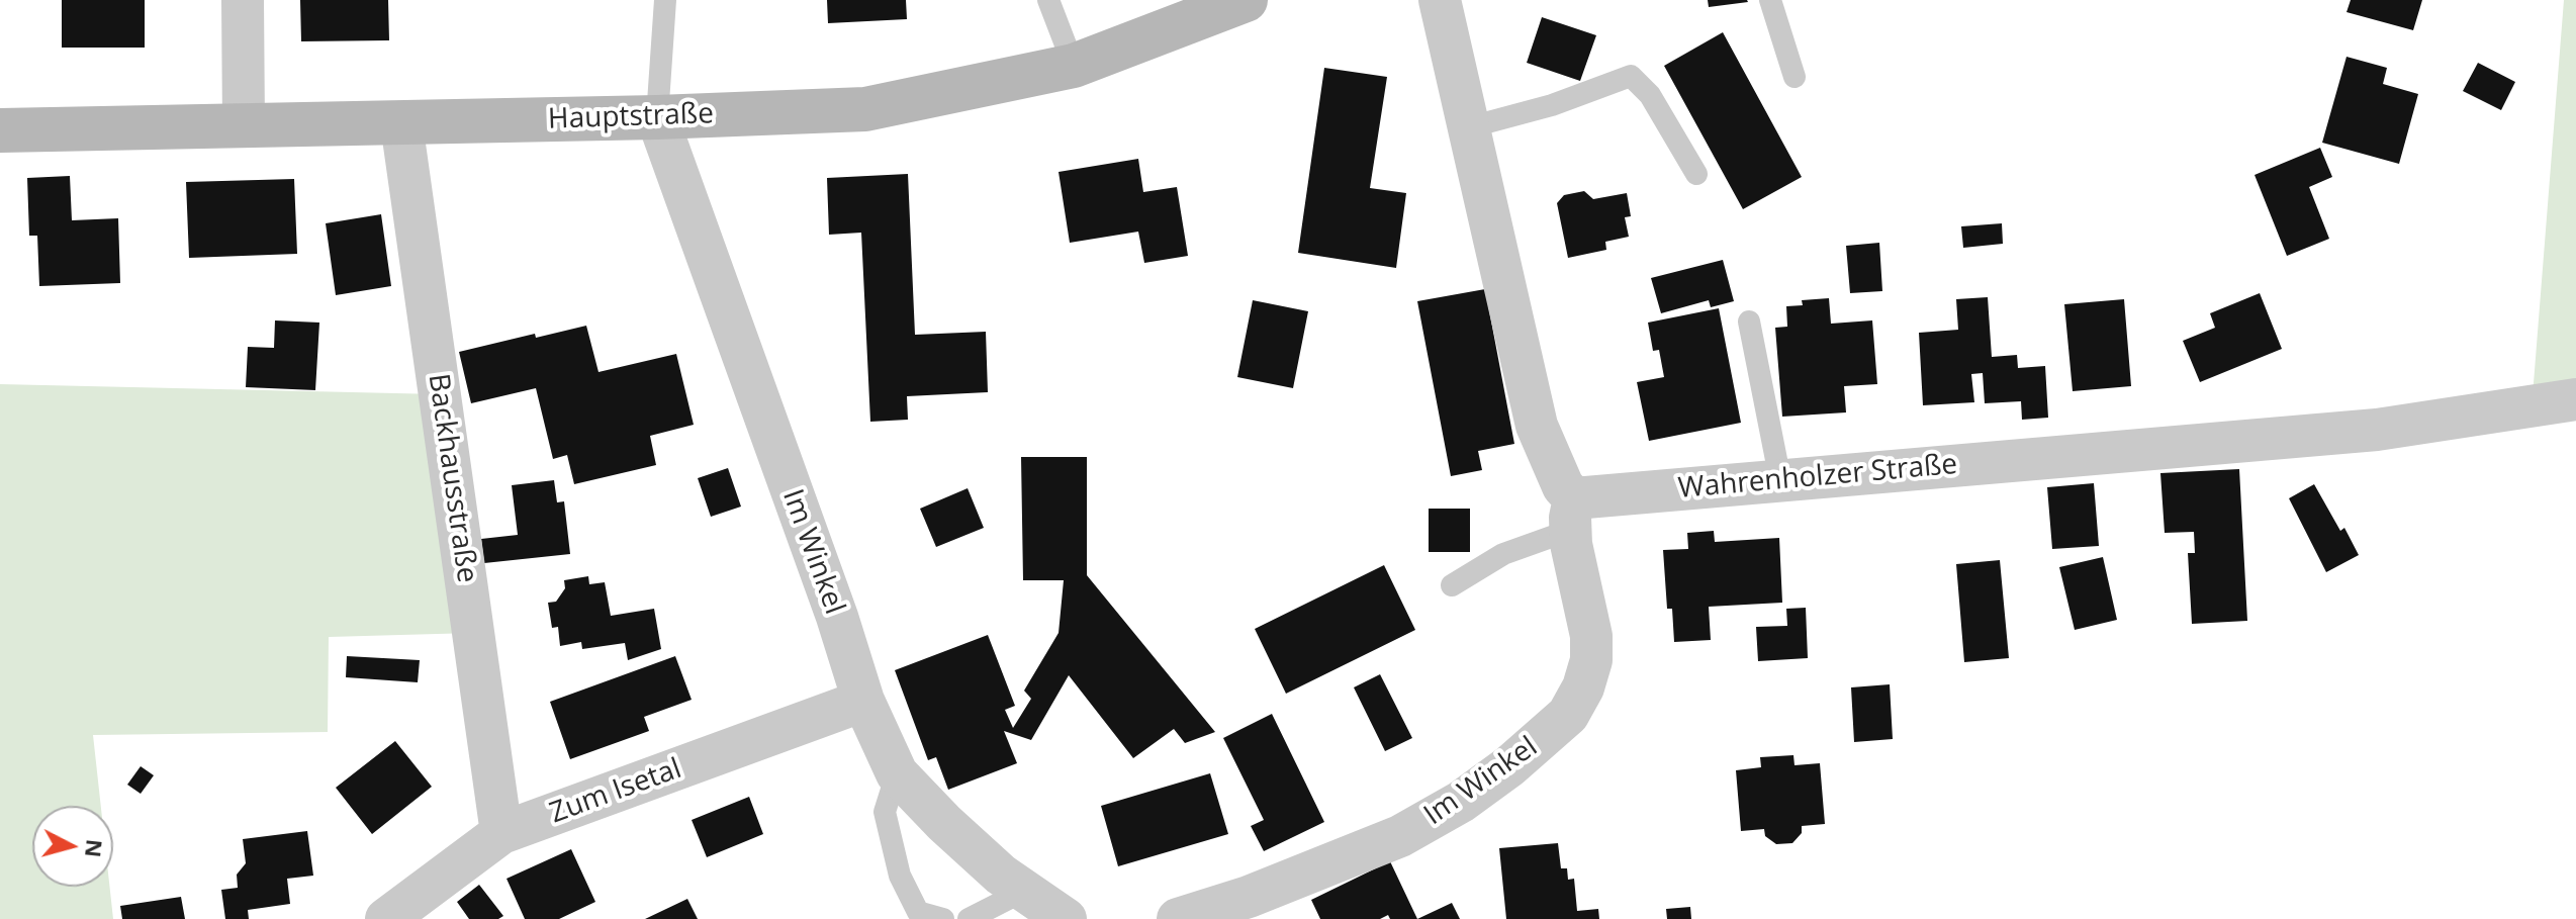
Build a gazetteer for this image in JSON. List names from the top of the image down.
{
  "streets": {
    "street": [
      "Hauptstraße",
      "Wahrenholzer Straße",
      "Backhausstraße",
      "Im Winkel",
      "Zum Isetal"
    ]
  },
  "crossings": [
    ["Hauptstraße", "Backhausstraße"],
    ["Hauptstraße", "Im Winkel"],
    ["Wahrenholzer Straße", "Im Winkel"],
    ["Backhausstraße", "Zum Isetal"],
    ["Im Winkel", "Zum Isetal"]
  ],
  "north": "right"
}
